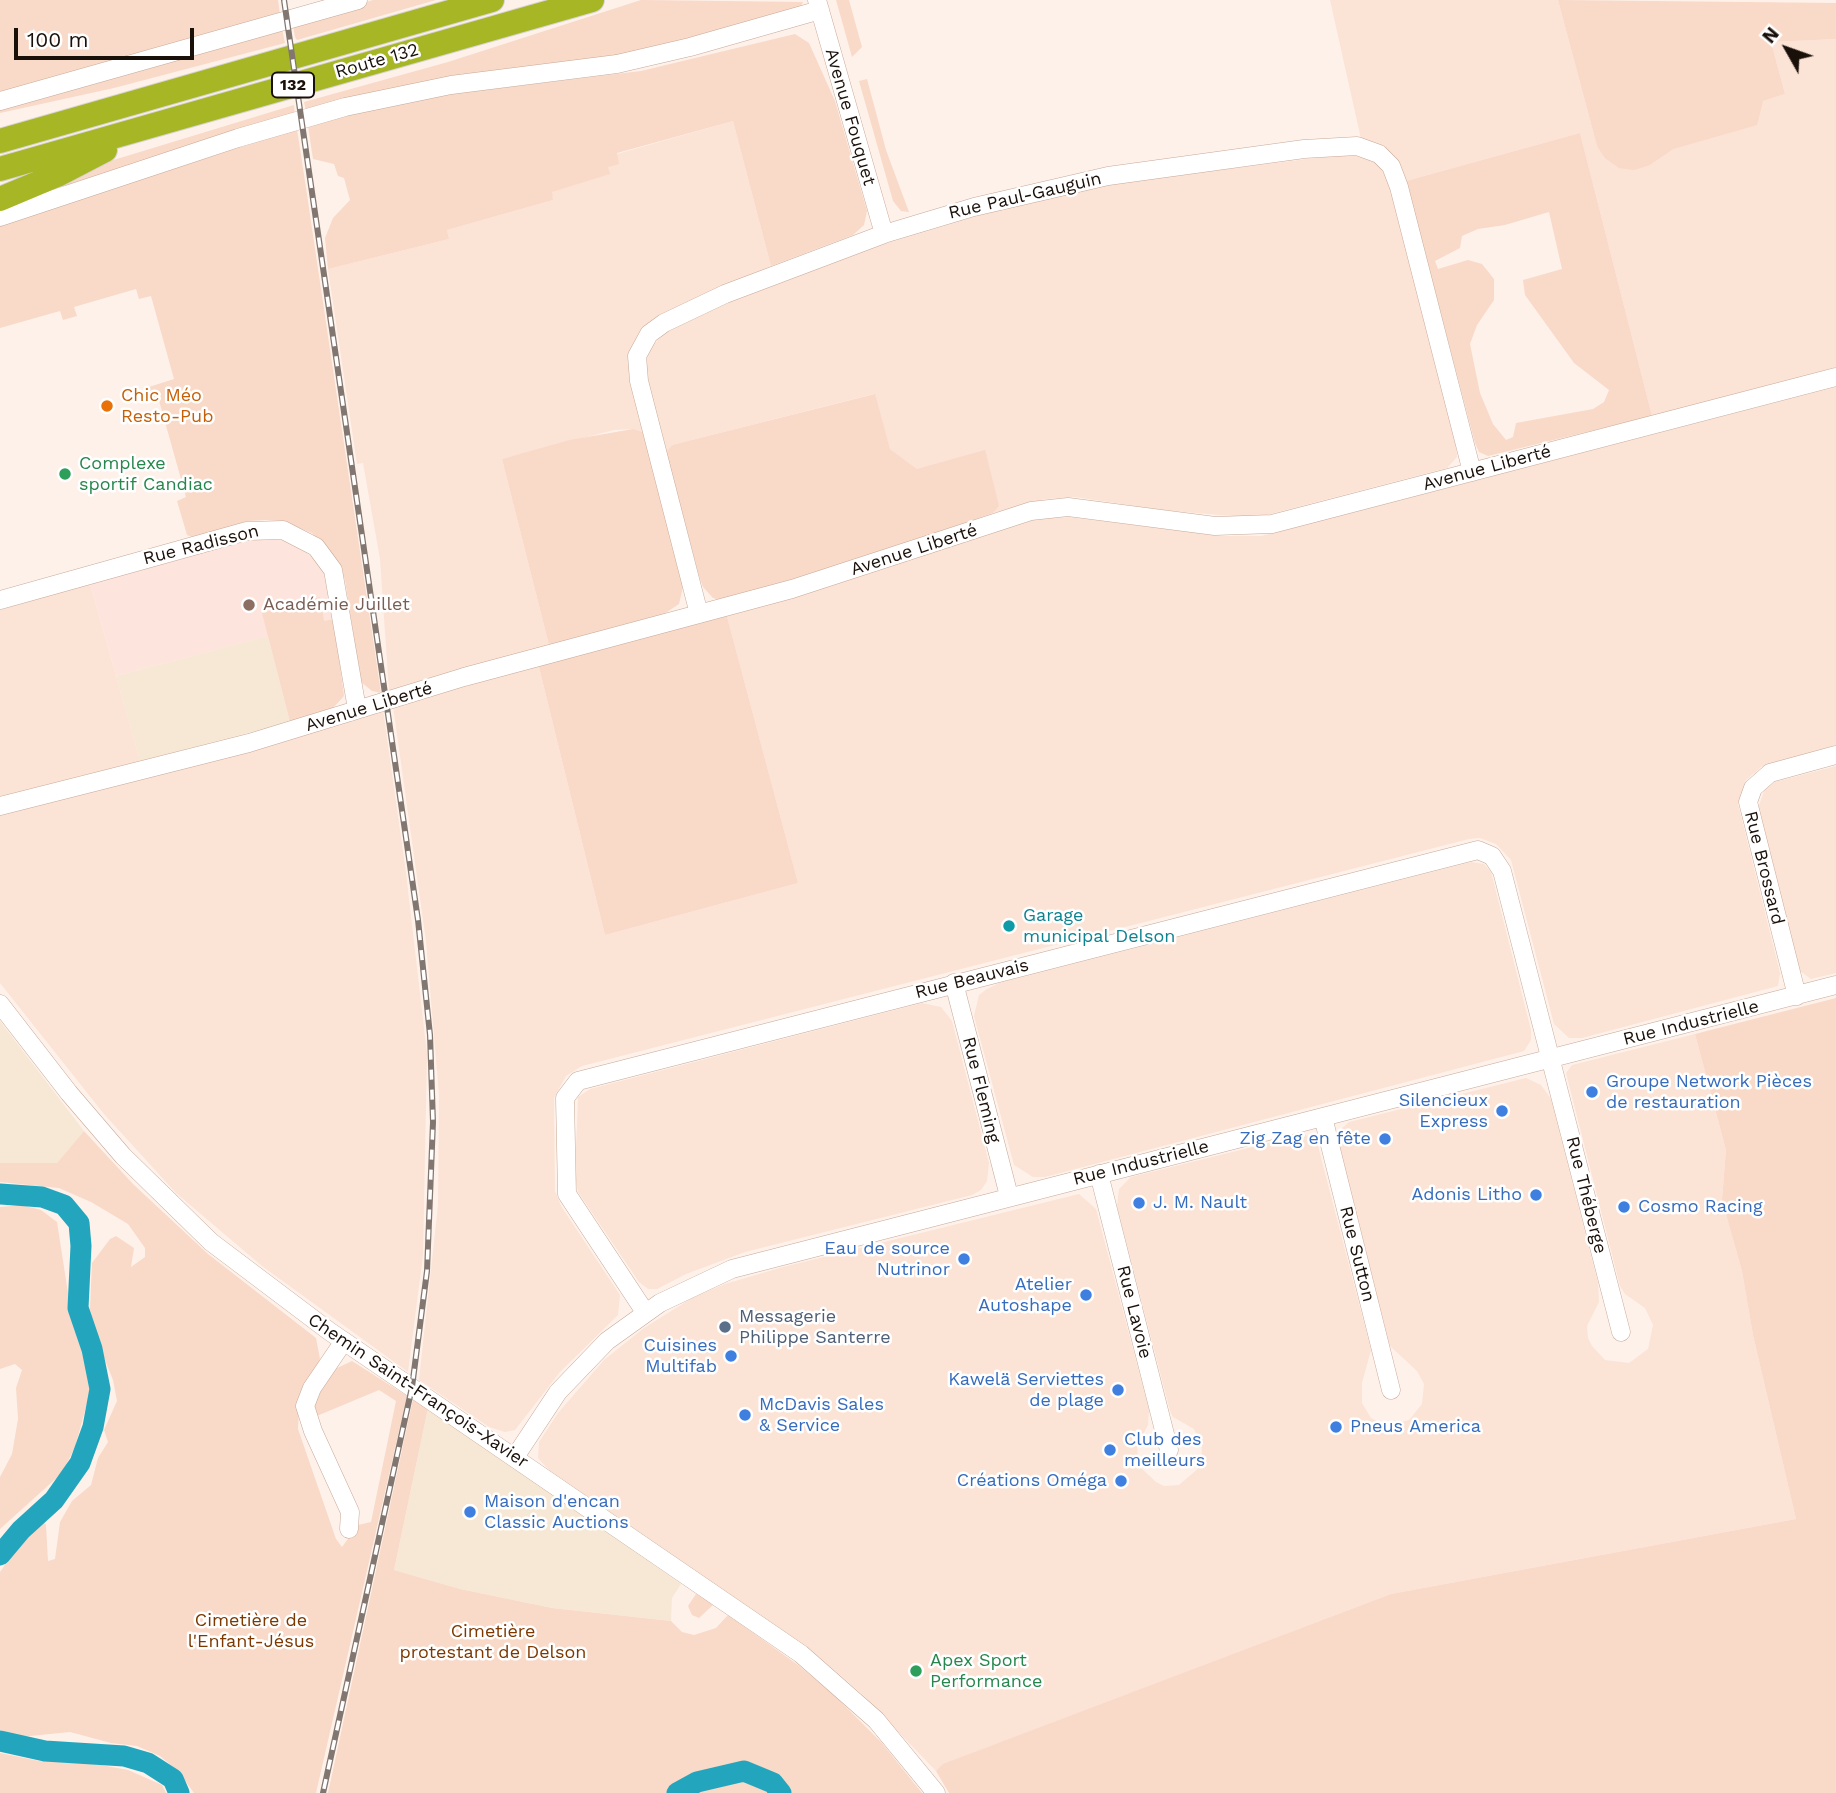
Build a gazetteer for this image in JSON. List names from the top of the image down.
{
  "streets": {
    "highway": ["Route 132", "132"],
    "street": [
      "Avenue Fouquet",
      "Rue Paul-Gauguin",
      "Avenue Liberté",
      "Rue Radisson",
      "Rue Brossard",
      "Rue Beauvais",
      "Rue Industrielle",
      "Rue Fleming",
      "Rue Théberge",
      "Rue Sutton",
      "Rue Lavoie",
      "Chemin Saint-François-Xavier"
    ]
  },
  "crossings": [
    ["Avenue Fouquet", "Rue Paul-Gauguin"],
    ["Rue Paul-Gauguin", "Avenue Liberté"],
    ["Avenue Liberté", "Rue Radisson"],
    ["Rue Brossard", "Rue Industrielle"],
    ["Rue Beauvais", "Rue Industrielle"],
    ["Rue Beauvais", "Rue Fleming"],
    ["Rue Beauvais", "Rue Théberge"],
    ["Rue Industrielle", "Rue Fleming"],
    ["Rue Industrielle", "Rue Théberge"],
    ["Rue Industrielle", "Rue Sutton"],
    ["Rue Industrielle", "Rue Lavoie"],
    ["Rue Industrielle", "Chemin Saint-François-Xavier"]
  ],
  "parks": ["Cimetière de l'Enfant-Jésus", "Cimetière protestant de Delson"],
  "places": [
    "Chic Méo Resto-Pub",
    "Complexe sportif Candiac",
    "Académie Juillet",
    "Garage municipal Delson",
    "Groupe Network Pièces de restauration",
    "Silencieux Express",
    "Zig Zag en fête",
    "Adonis Litho",
    "J. M. Nault",
    "Cosmo Racing",
    "Eau de source Nutrinor",
    "Atelier Autoshape",
    "Messagerie Philippe Santerre",
    "Cuisines Multifab",
    "Kawelä Serviettes de plage",
    "McDavis Sales & Service",
    "Pneus America",
    "Club des meilleurs",
    "Créations Oméga",
    "Maison d'encan Classic Auctions",
    "Apex Sport Performance"
  ],
  "scale_bar": "100 m",
  "north": "top left"
}
